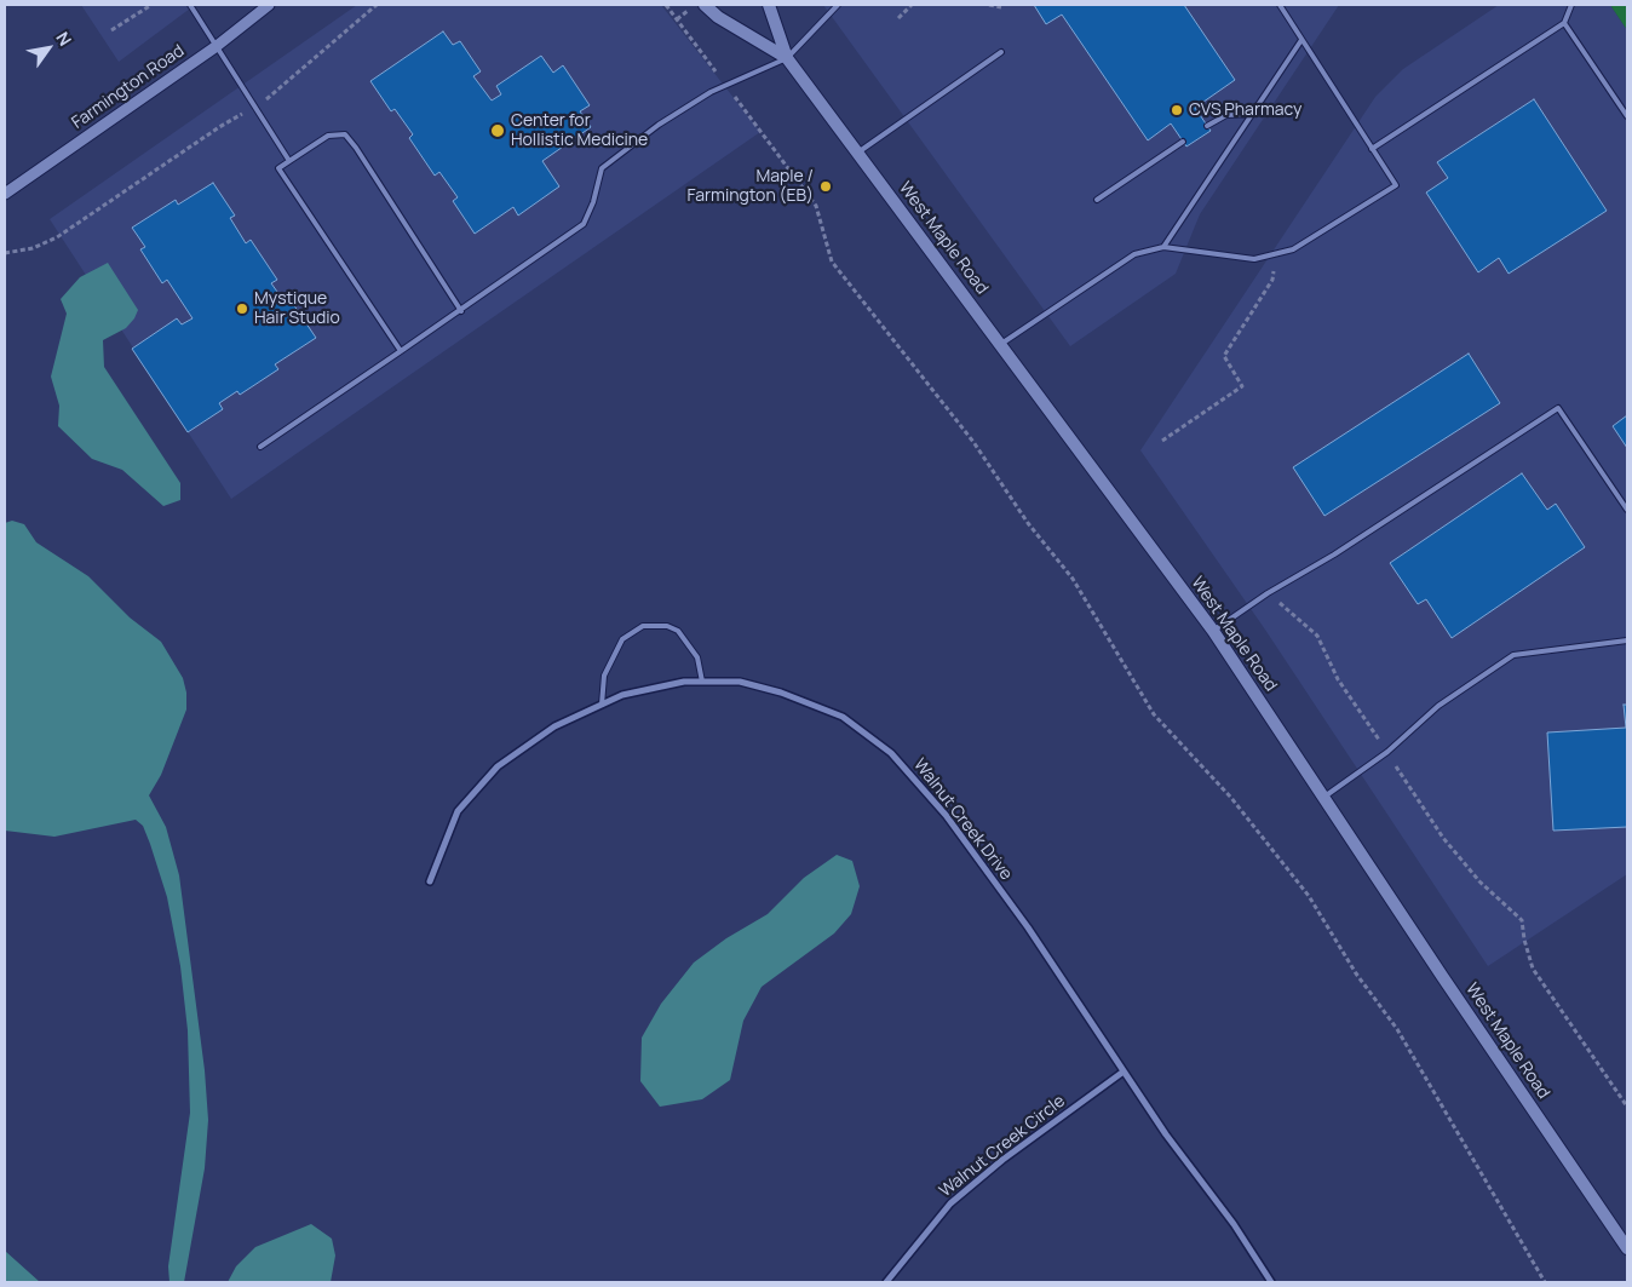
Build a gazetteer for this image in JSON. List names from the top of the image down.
{
  "streets": {
    "main road": ["West Maple Road"],
    "street": ["Farmington Road", "Walnut Creek Drive", "Walnut Creek Circle"]
  },
  "crossings": [
    ["Walnut Creek Drive", "Walnut Creek Circle"]
  ],
  "places": [
    "CVS Pharmacy",
    "Center for Hollistic Medicine",
    "Maple / Farmington (EB)",
    "Mystique Hair Studio"
  ],
  "north": "top right"
}
